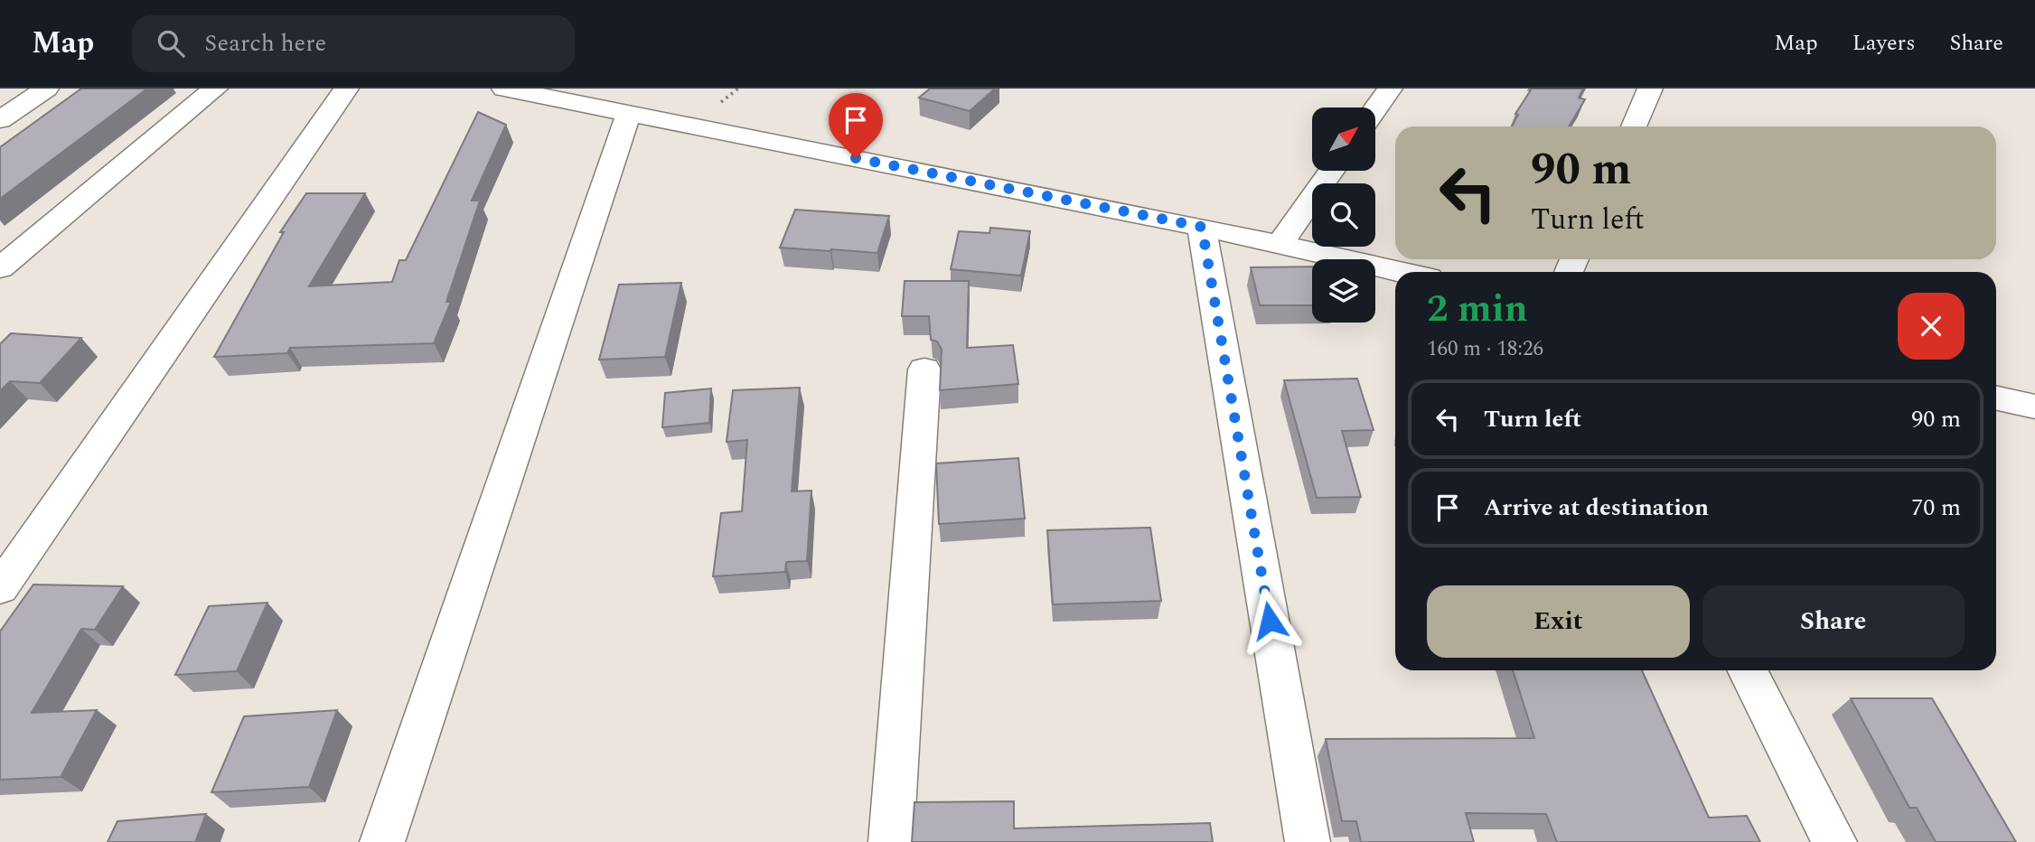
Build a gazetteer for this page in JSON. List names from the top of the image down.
{
  "north": "top right",
  "page": {
    "header": "Map",
    "search": "Search here",
    "nav": ["Map", "Layers", "Share"],
    "turn": ["90 m", "Turn left"],
    "heading": ["2 min", "160 m · 18:26"],
    "list": [
      {
        "name": "Turn left",
        "value": "90 m"
      },
      {
        "name": "Arrive at destination",
        "value": "70 m"
      }
    ],
    "buttons": ["Exit", "Share"]
  }
}
